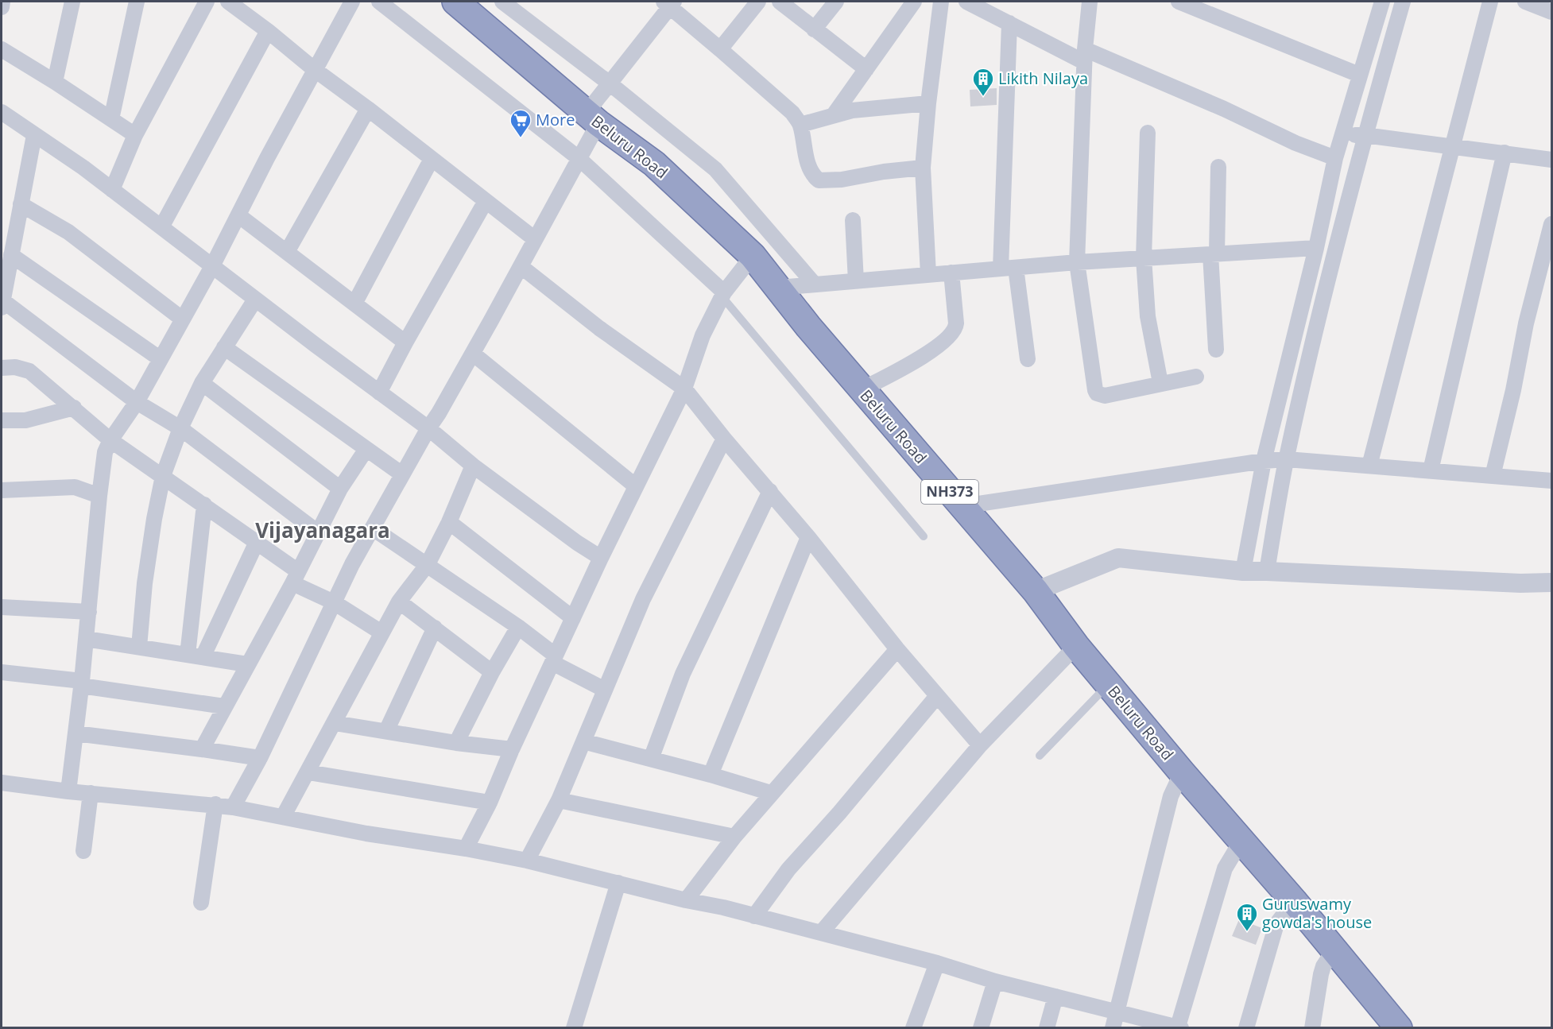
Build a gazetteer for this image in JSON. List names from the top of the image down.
{
  "streets": {
    "highway": ["Beluru Road", "NH373"]
  },
  "districts": ["Vijayanagara"],
  "places": {
    "building": ["Likith Nilaya", "Guruswamy gowda's house"],
    "supermarket": ["More"]
  }
}
